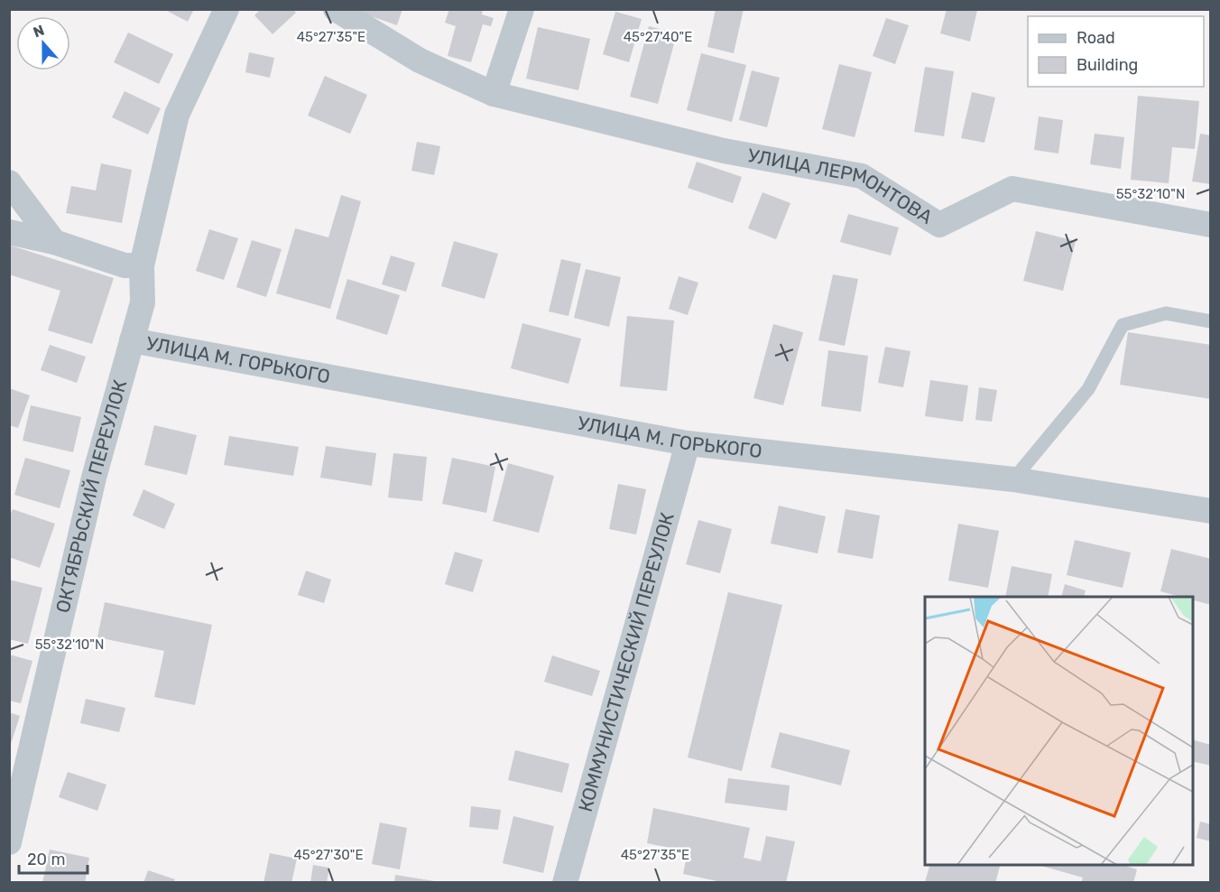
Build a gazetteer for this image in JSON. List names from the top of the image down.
{
  "streets": {
    "street": [
      "УЛИЦА ЛЕРМОНТОВА",
      "УЛИЦА М. ГОРЬКОГО",
      "ОКТЯБРЬСКИЙ ПЕРЕУЛОК",
      "КОММУНИСТИЧЕСКИЙ ПЕРЕУЛОК"
    ]
  },
  "crossings": [
    ["УЛИЦА М. ГОРЬКОГО", "ОКТЯБРЬСКИЙ ПЕРЕУЛОК"],
    ["УЛИЦА М. ГОРЬКОГО", "КОММУНИСТИЧЕСКИЙ ПЕРЕУЛОК"]
  ],
  "legend": ["Road", "Building"],
  "scale_bar": "20 m",
  "north": "top",
  "coordinates": [
    "45°27'35\"E",
    "45°27'40\"E",
    "55°32'10\"N",
    "45°27'30\"E"
  ]
}
